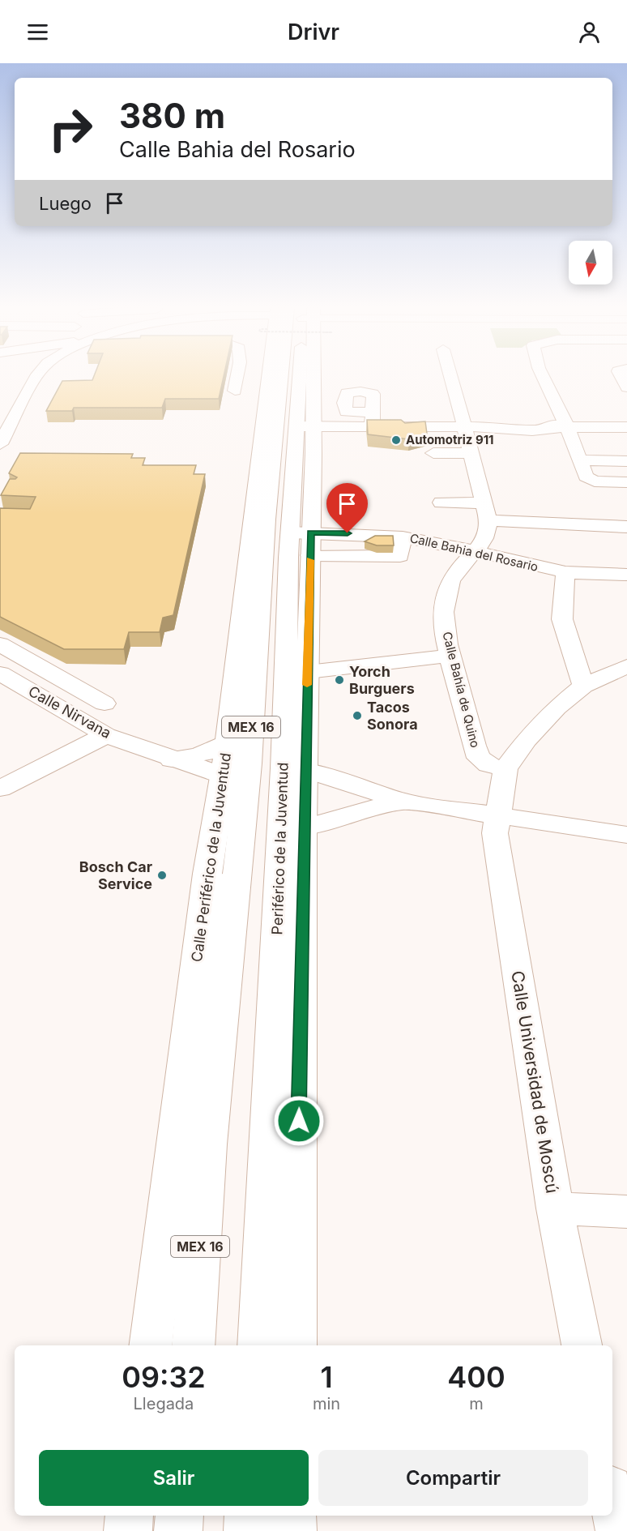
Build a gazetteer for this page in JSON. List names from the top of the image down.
{
  "streets": {
    "main road": ["MEX 16", "Periférico de la Juventud", "Calle Periférico de la Juventud"],
    "street": [
      "Calle Bahia del Rosario",
      "Calle Bahía de Quino",
      "Calle Nirvana",
      "Calle Universidad de Moscú"
    ]
  },
  "crossings": [
    ["Calle Bahia del Rosario", "Calle Bahía de Quino"],
    ["Calle Bahia del Rosario", "Periférico de la Juventud"],
    ["Calle Bahía de Quino", "Calle Universidad de Moscú"],
    ["Calle Nirvana", "Calle Periférico de la Juventud"]
  ],
  "places": [
    "Automotriz 911",
    "Yorch Burguers",
    "Tacos Sonora",
    "Bosch Car Service"
  ],
  "north": "bottom",
  "page": {
    "header": "Drivr",
    "turn": ["380 m", "Calle Bahia del Rosario"],
    "then": "Luego",
    "eta": [
      "09:32",
      "Llegada",
      "1",
      "min",
      "400",
      "m"
    ],
    "buttons": ["Salir", "Compartir"]
  }
}
